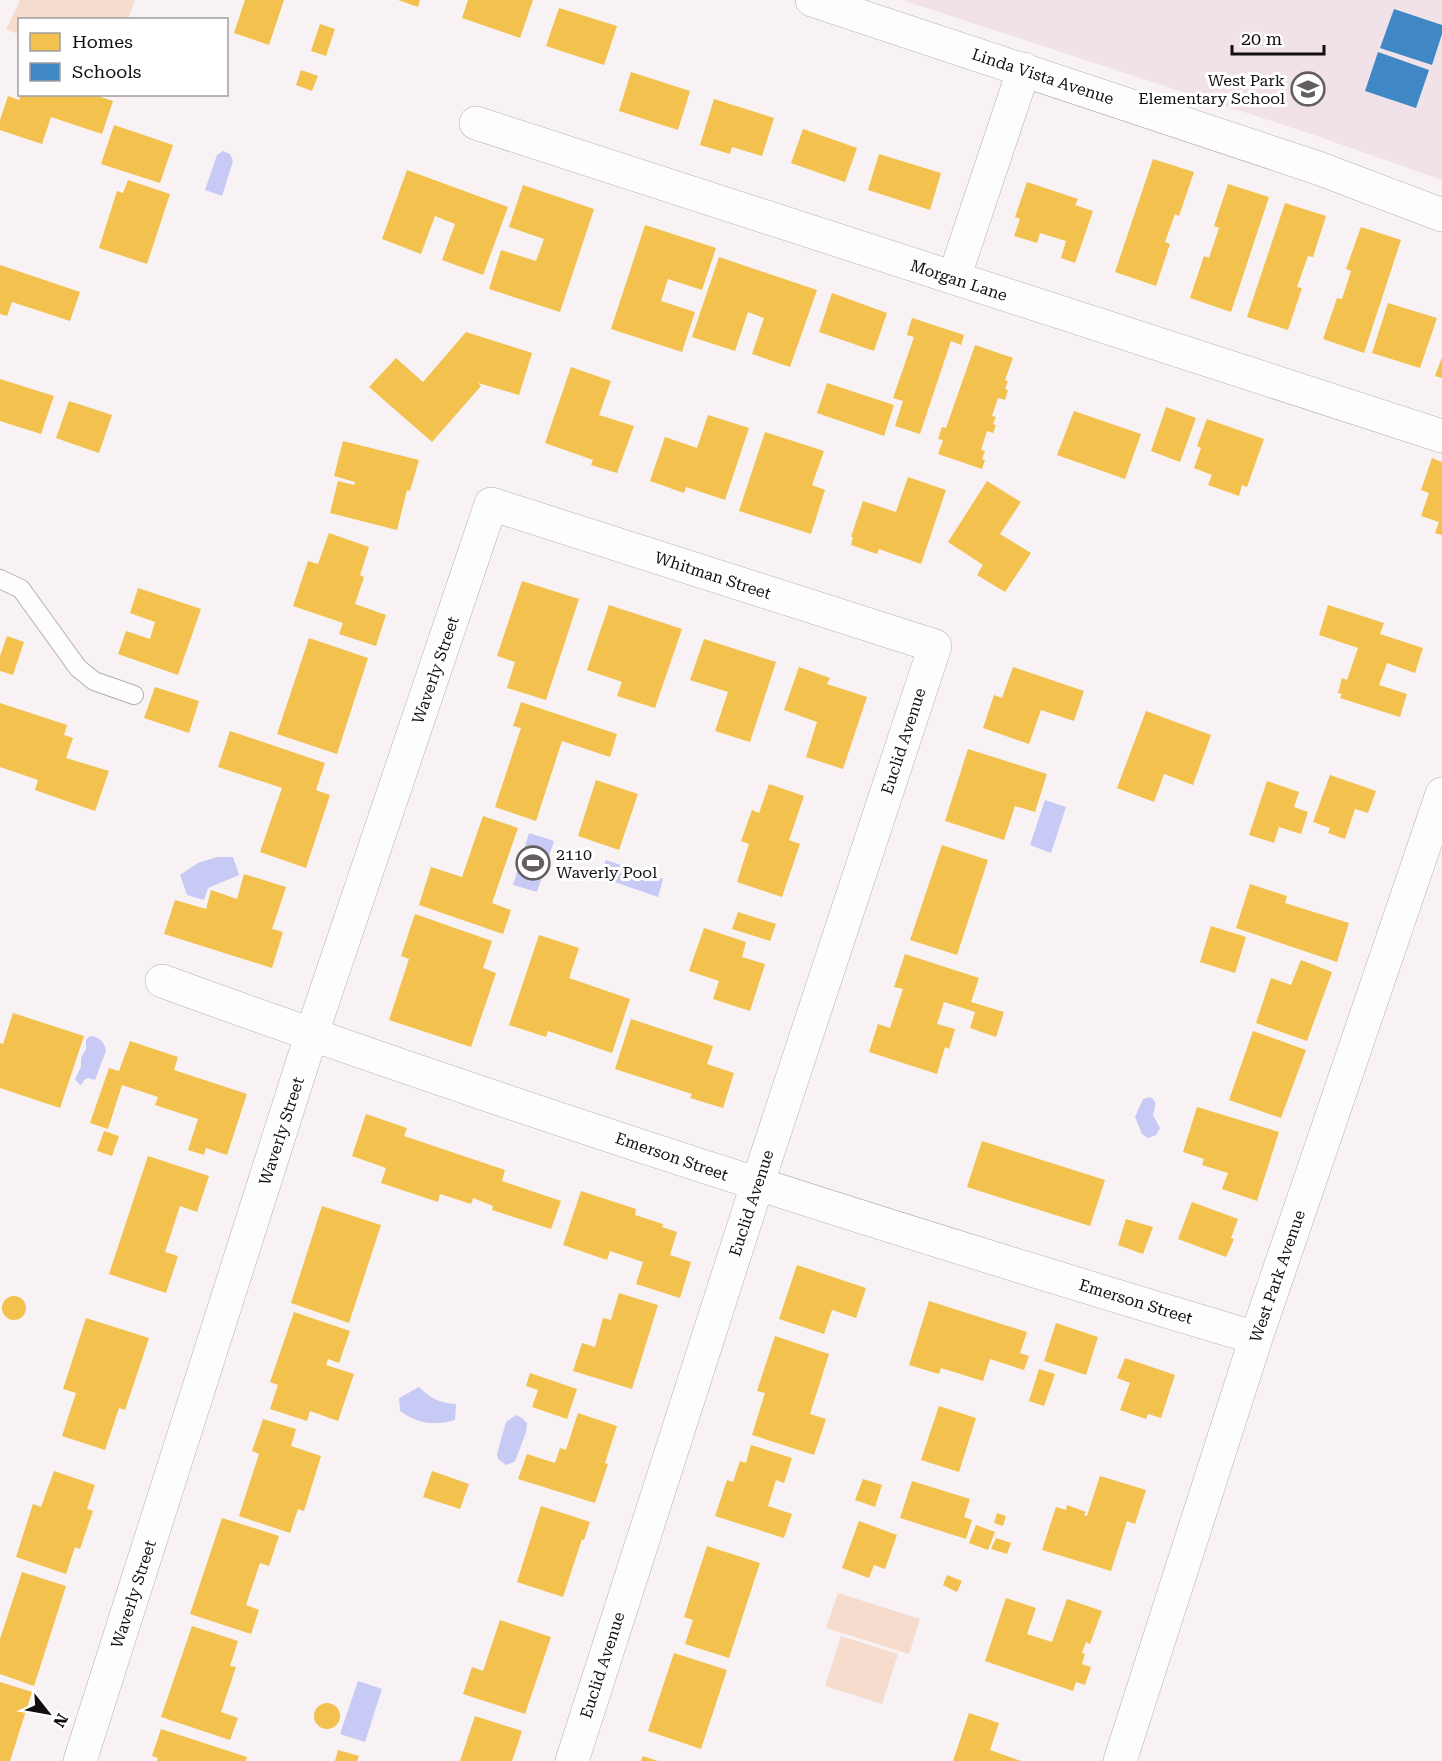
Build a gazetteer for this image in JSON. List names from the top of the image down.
{
  "streets": {
    "street": [
      "Linda Vista Avenue",
      "Morgan Lane",
      "Whitman Street",
      "Waverly Street",
      "Euclid Avenue",
      "Emerson Street",
      "West Park Avenue"
    ]
  },
  "crossings": [
    ["Whitman Street", "Waverly Street"],
    ["Whitman Street", "Euclid Avenue"],
    ["Waverly Street", "Emerson Street"],
    ["Euclid Avenue", "Emerson Street"],
    ["Emerson Street", "West Park Avenue"]
  ],
  "places": {
    "school or university": ["West Park Elementary School"],
    "sports": ["2110 Waverly Pool"]
  },
  "legend": ["Homes", "Schools"],
  "scale_bar": "20 m",
  "north": "bottom right"
}
